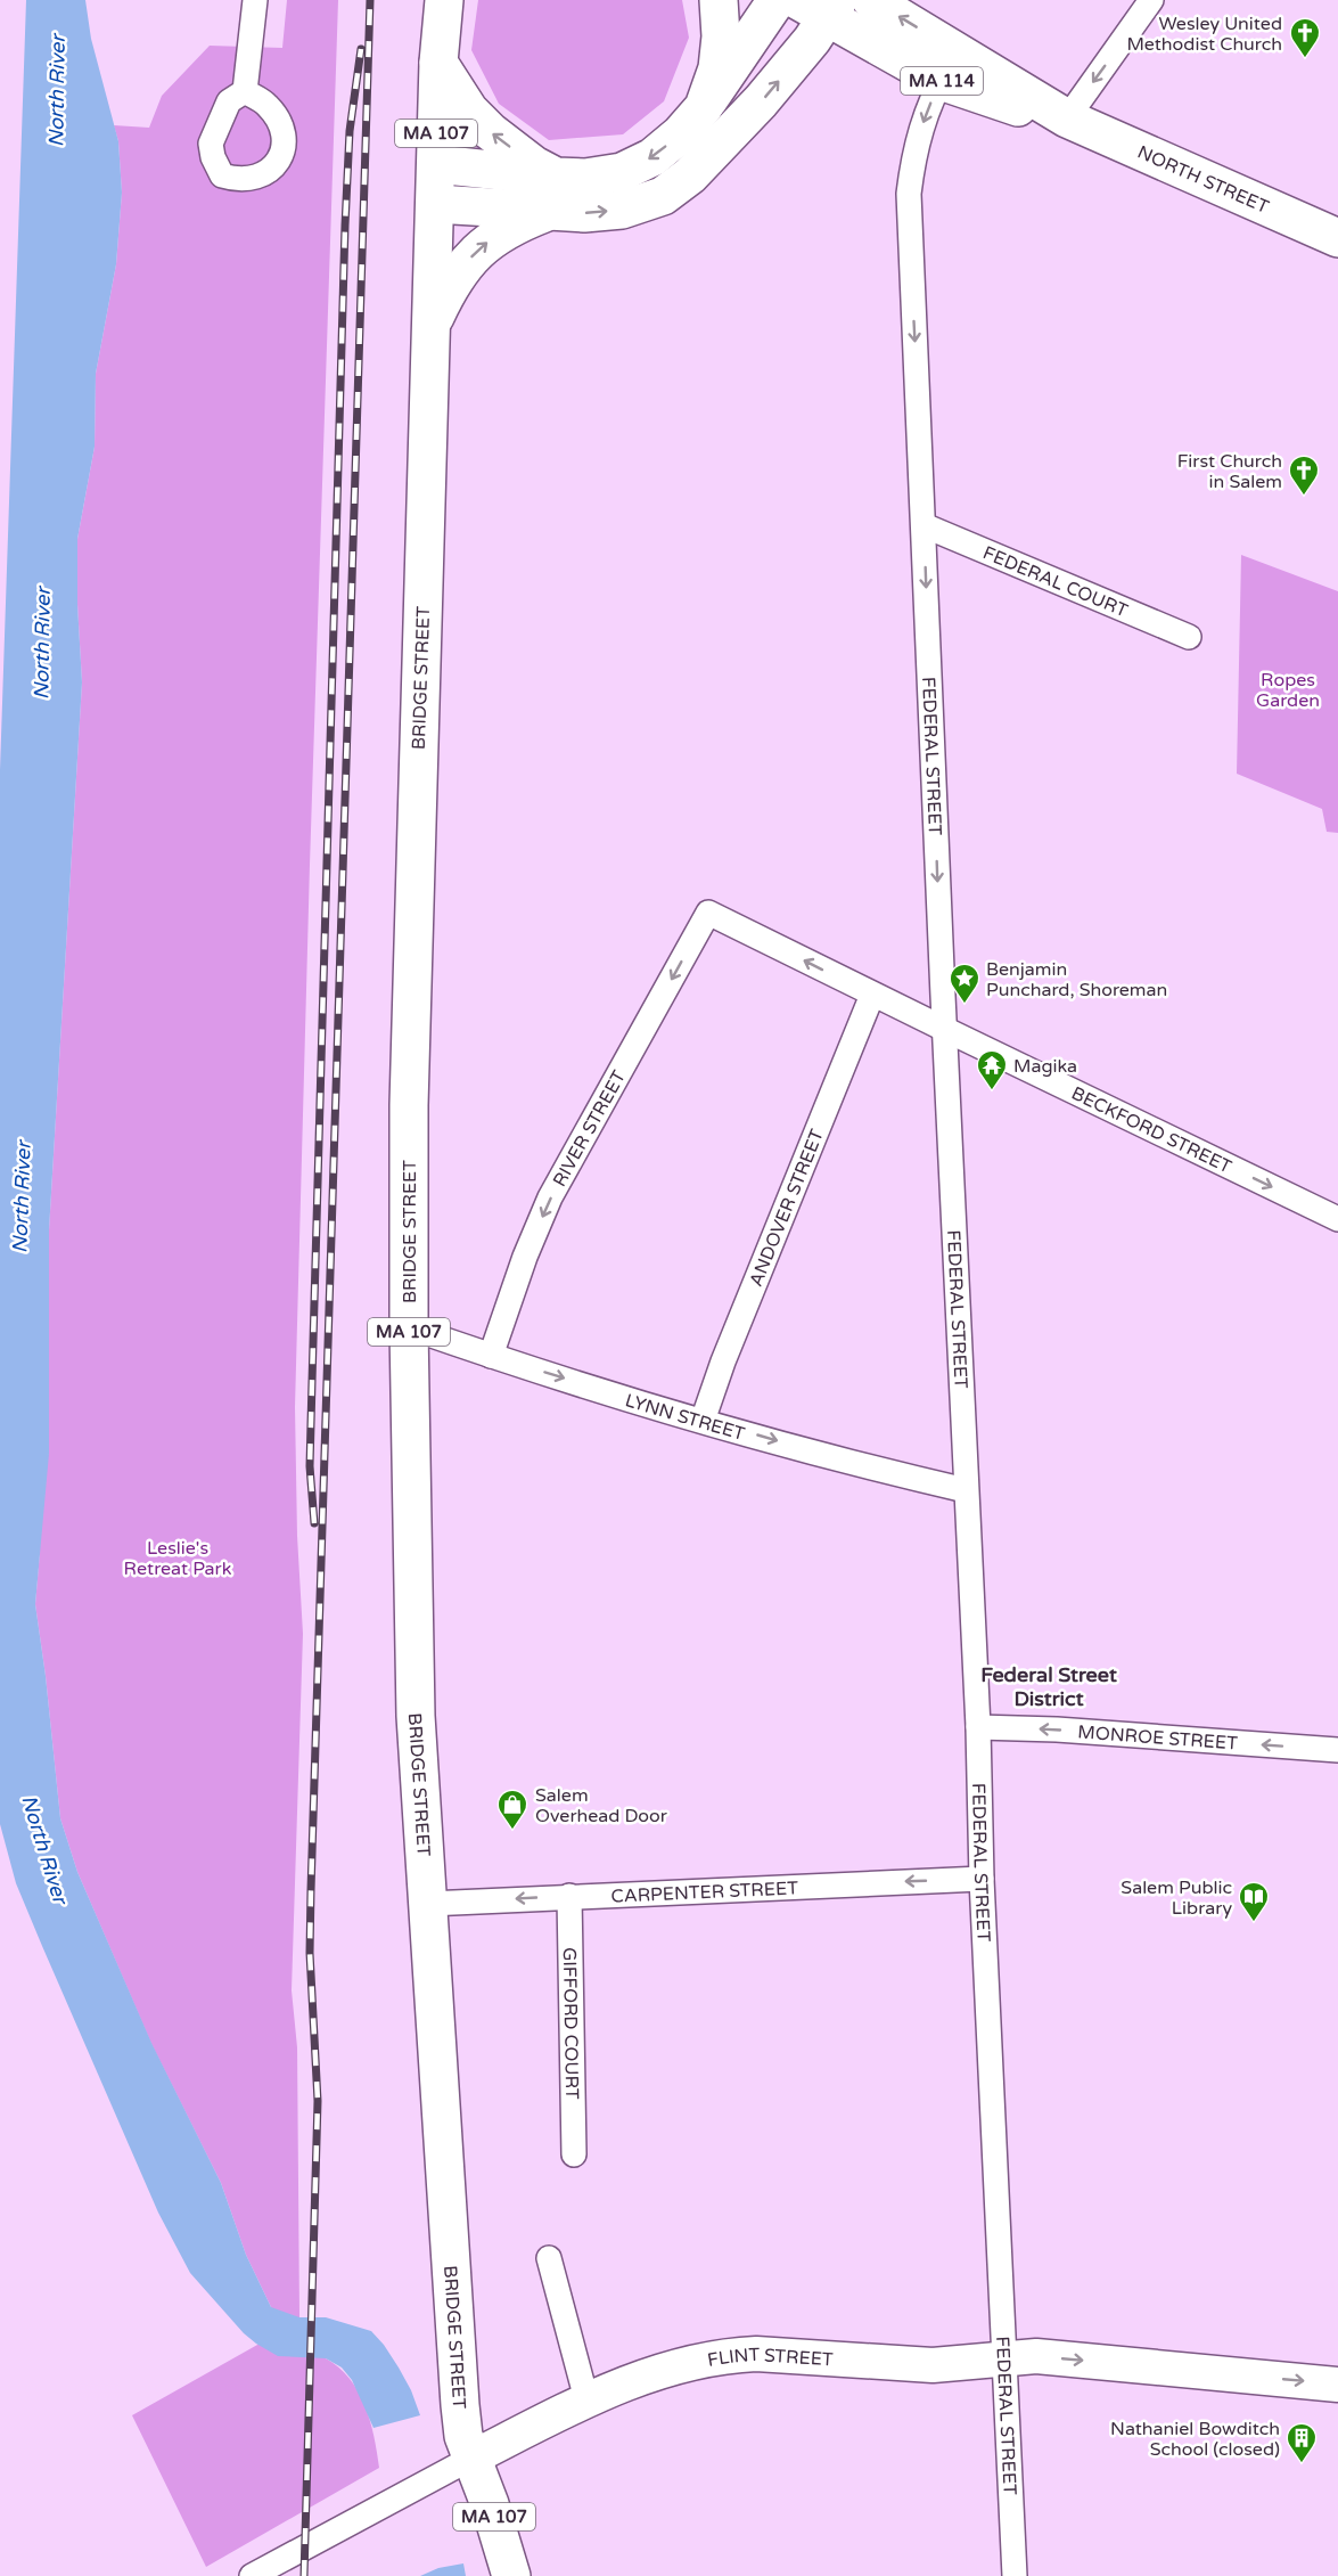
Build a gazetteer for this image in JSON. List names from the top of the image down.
{
  "streets": {
    "main road": [
      "MA 114",
      "MA 107",
      "NORTH STREET",
      "BRIDGE STREET"
    ],
    "street": [
      "FEDERAL COURT",
      "FEDERAL STREET",
      "RIVER STREET",
      "BECKFORD STREET",
      "ANDOVER STREET",
      "LYNN STREET",
      "MONROE STREET",
      "CARPENTER STREET",
      "GIFFORD COURT",
      "FLINT STREET"
    ]
  },
  "crossings": [
    ["NORTH STREET", "FEDERAL STREET"],
    ["FEDERAL COURT", "FEDERAL STREET"],
    ["BRIDGE STREET", "LYNN STREET"],
    ["BRIDGE STREET", "CARPENTER STREET"],
    ["BRIDGE STREET", "FLINT STREET"],
    ["FEDERAL STREET", "BECKFORD STREET"],
    ["FEDERAL STREET", "LYNN STREET"],
    ["FEDERAL STREET", "MONROE STREET"],
    ["FEDERAL STREET", "CARPENTER STREET"],
    ["FEDERAL STREET", "FLINT STREET"],
    ["RIVER STREET", "BECKFORD STREET"],
    ["RIVER STREET", "LYNN STREET"],
    ["BECKFORD STREET", "ANDOVER STREET"],
    ["ANDOVER STREET", "LYNN STREET"],
    ["CARPENTER STREET", "GIFFORD COURT"]
  ],
  "one_way": [
    "FEDERAL STREET",
    "RIVER STREET",
    "LYNN STREET",
    "MONROE STREET",
    "CARPENTER STREET"
  ],
  "districts": ["Federal Street District"],
  "water": ["North River"],
  "parks": ["Ropes Garden", "Leslie's Retreat Park"],
  "places": {
    "church": ["Wesley United Methodist Church", "First Church in Salem"],
    "place": ["Benjamin Punchard, Shoreman"],
    "temple": ["Magika"],
    "shop": ["Salem Overhead Door"],
    "library": ["Salem Public Library"],
    "building": ["Nathaniel Bowditch School (closed)"]
  }
}
